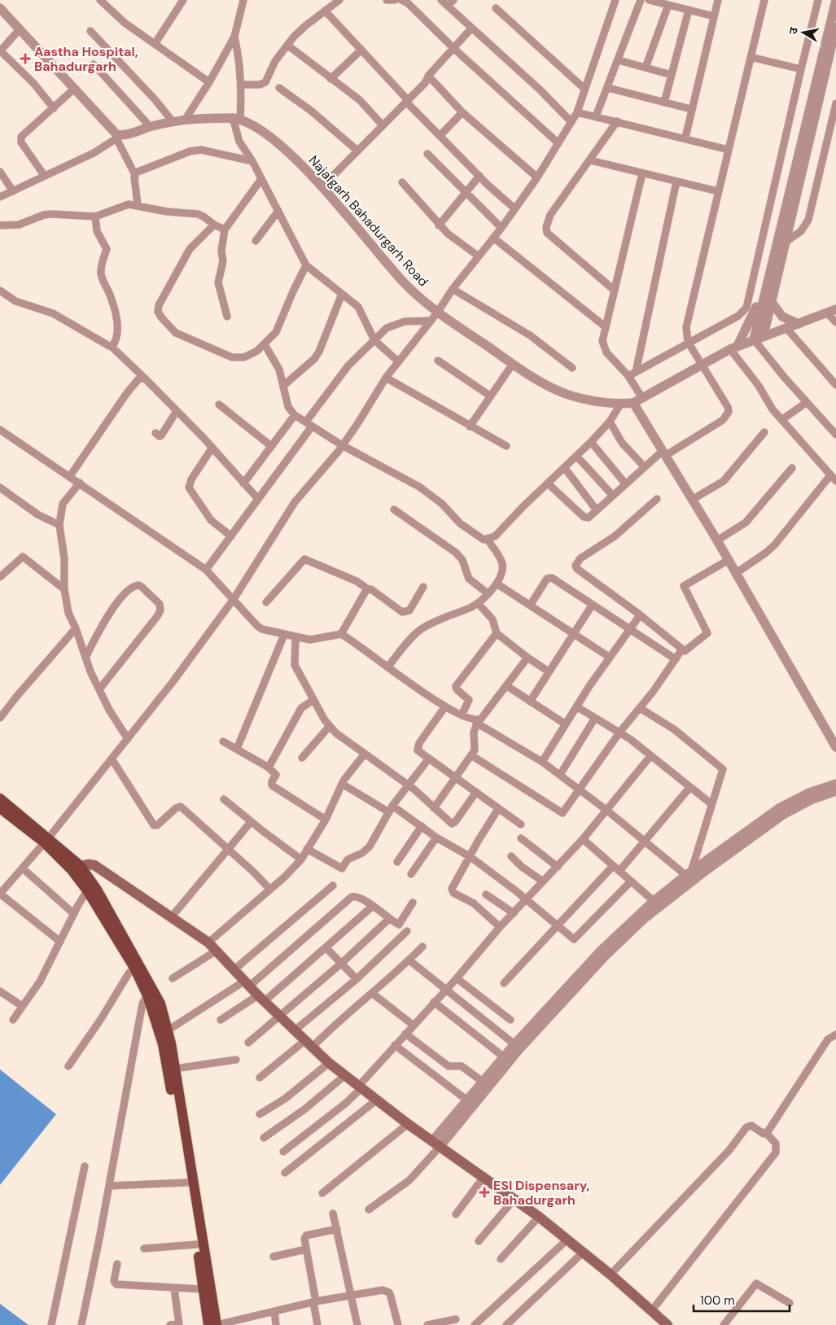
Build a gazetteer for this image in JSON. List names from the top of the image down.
{
  "streets": {
    "street": ["Najafgarh Bahadurgarh Road"]
  },
  "places": {
    "health": ["Aastha Hospital, Bahadurgarh", "ESI Dispensary, Bahadurgarh"]
  },
  "scale_bar": "100 m",
  "north": "left"
}
